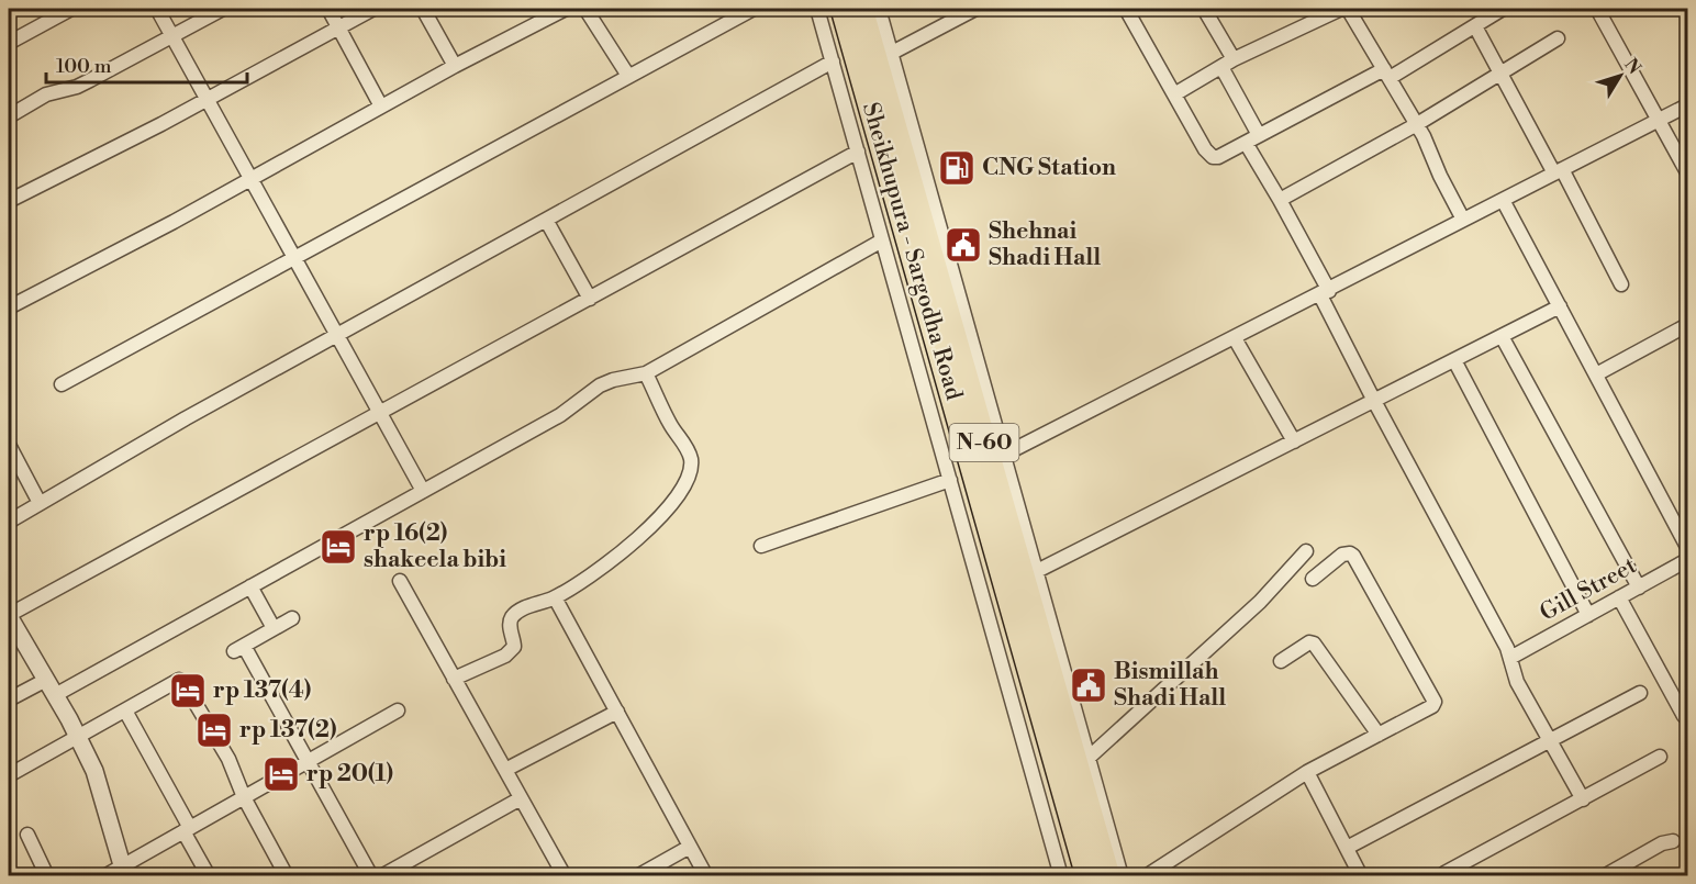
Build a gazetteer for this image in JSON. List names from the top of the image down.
{
  "streets": {
    "highway": ["Sheikhupura - Sargodha Road", "N-60"],
    "street": ["Gill Street"]
  },
  "places": {
    "fuel station": ["CNG Station"],
    "public building": ["Shehnai Shadi Hall", "Bismillah Shadi Hall"],
    "hotel": [
      "rp 16(2) shakeela bibi",
      "rp 137(4)",
      "rp 137(2)",
      "rp 20(1)"
    ]
  },
  "scale_bar": "100 m",
  "north": "top right"
}
